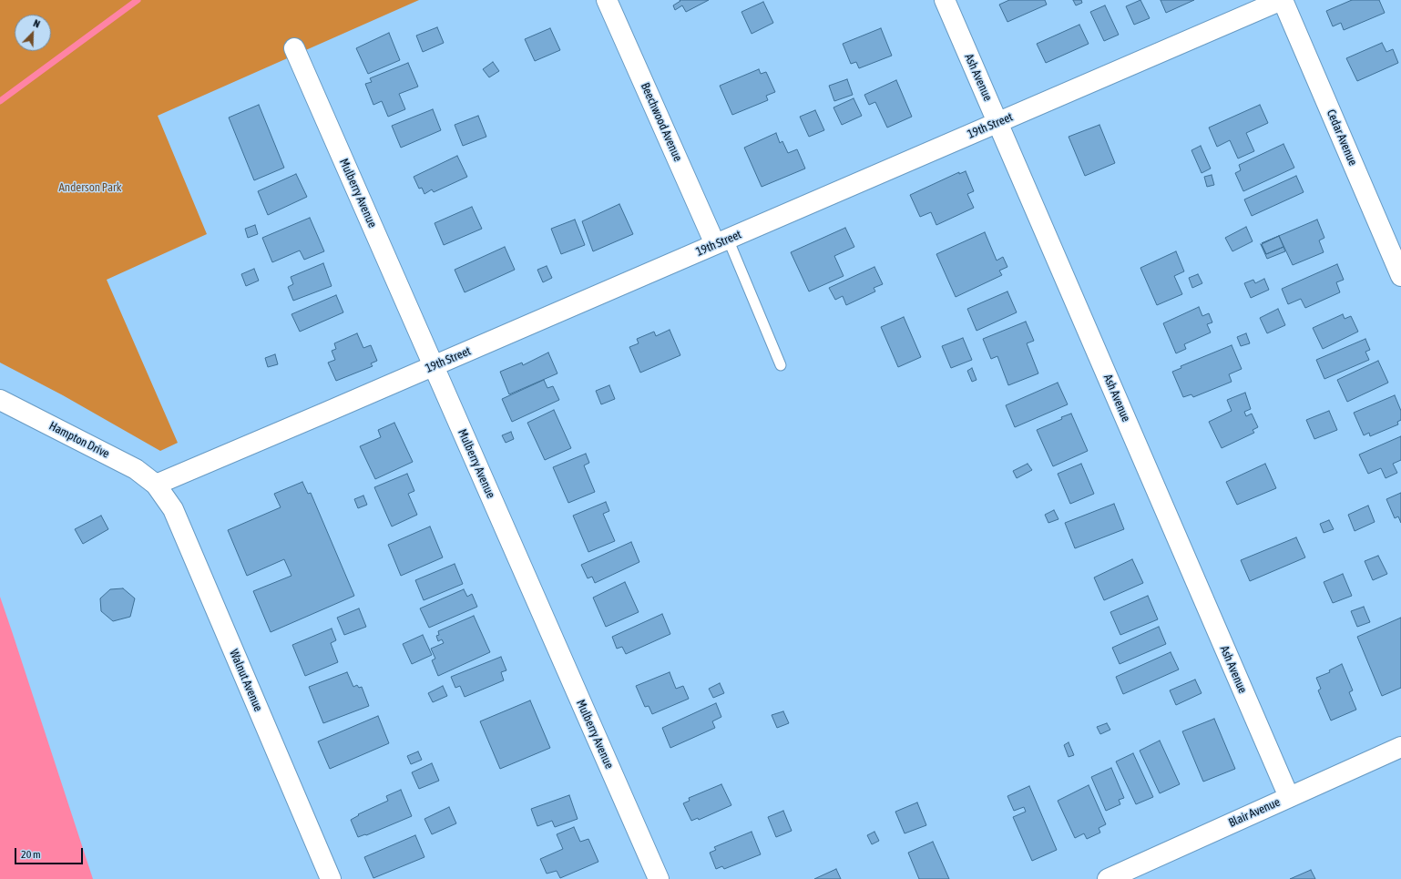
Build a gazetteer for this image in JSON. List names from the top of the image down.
{
  "streets": {
    "street": [
      "Ash Avenue",
      "Beechwood Avenue",
      "19th Street",
      "Cedar Avenue",
      "Mulberry Avenue",
      "Hampton Drive",
      "Walnut Avenue",
      "Blair Avenue"
    ]
  },
  "crossings": [
    ["Ash Avenue", "19th Street"],
    ["Ash Avenue", "Blair Avenue"],
    ["Beechwood Avenue", "19th Street"],
    ["19th Street", "Cedar Avenue"],
    ["19th Street", "Mulberry Avenue"],
    ["19th Street", "Hampton Drive"],
    ["19th Street", "Walnut Avenue"],
    ["Hampton Drive", "Walnut Avenue"]
  ],
  "parks": ["Anderson Park"],
  "scale_bar": "20 m",
  "north": "top right"
}
